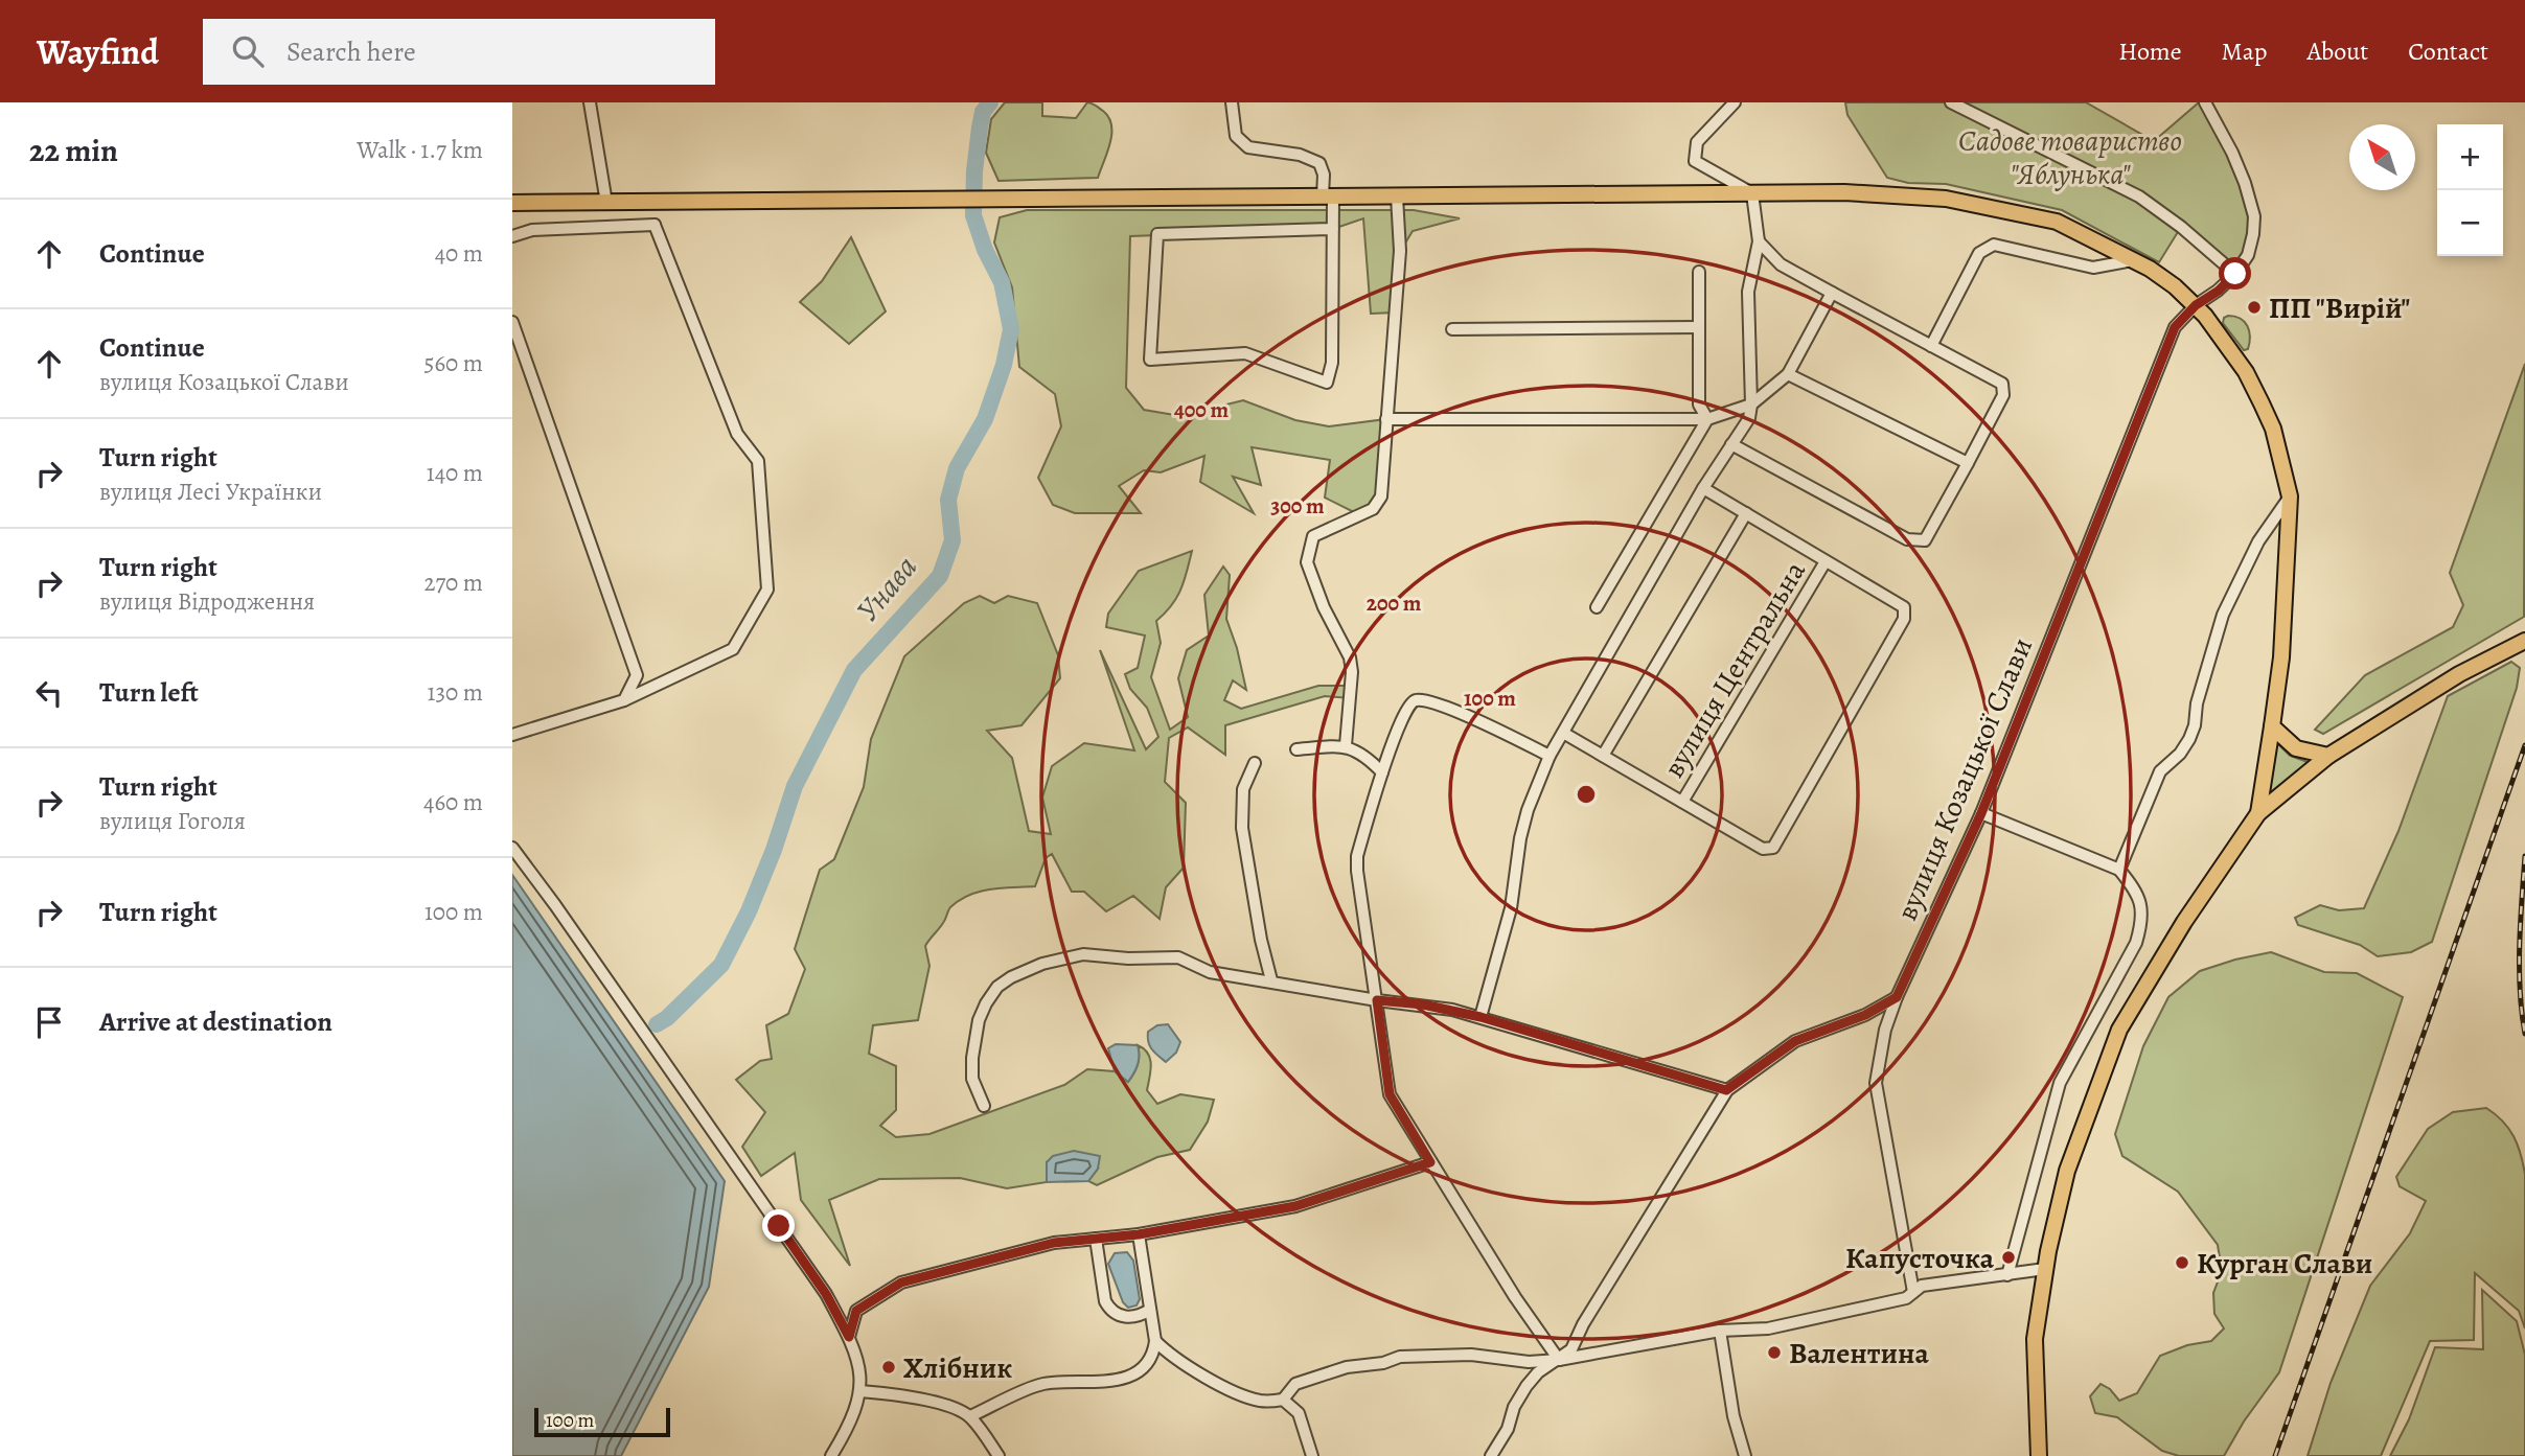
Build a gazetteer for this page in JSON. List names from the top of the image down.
{
  "streets": {
    "street": ["вулиця Центральна", "вулиця Козацької Слави"]
  },
  "water": ["Унава"],
  "parks": ["Садове товариство \"Яблунька\""],
  "places": [
    "ПП \"Вирій\"",
    "Капусточка",
    "Курган Слави",
    "Валентина",
    "Хлібник"
  ],
  "scale_bar": "100 m",
  "north": "top left",
  "page": {
    "header": "Wayfind",
    "search": "Search here",
    "nav": [
      "Home",
      "Map",
      "About",
      "Contact"
    ],
    "heading": ["22 min", "Walk · 1.7 km"],
    "map_buttons": ["+", "−"],
    "list": [
      ["Continue", "40 m"],
      ["Continue", "вулиця Козацької Слави", "560 m"],
      ["Turn right", "вулиця Лесі Українки", "140 m"],
      ["Turn right", "вулиця Відродження", "270 m"],
      ["Turn left", "130 m"],
      ["Turn right", "вулиця Гоголя", "460 m"],
      ["Turn right", "100 m"],
      "Arrive at destination"
    ],
    "scale": "100 m"
  },
  "rings": [
    "400 m",
    "300 m",
    "200 m",
    "100 m"
  ]
}
